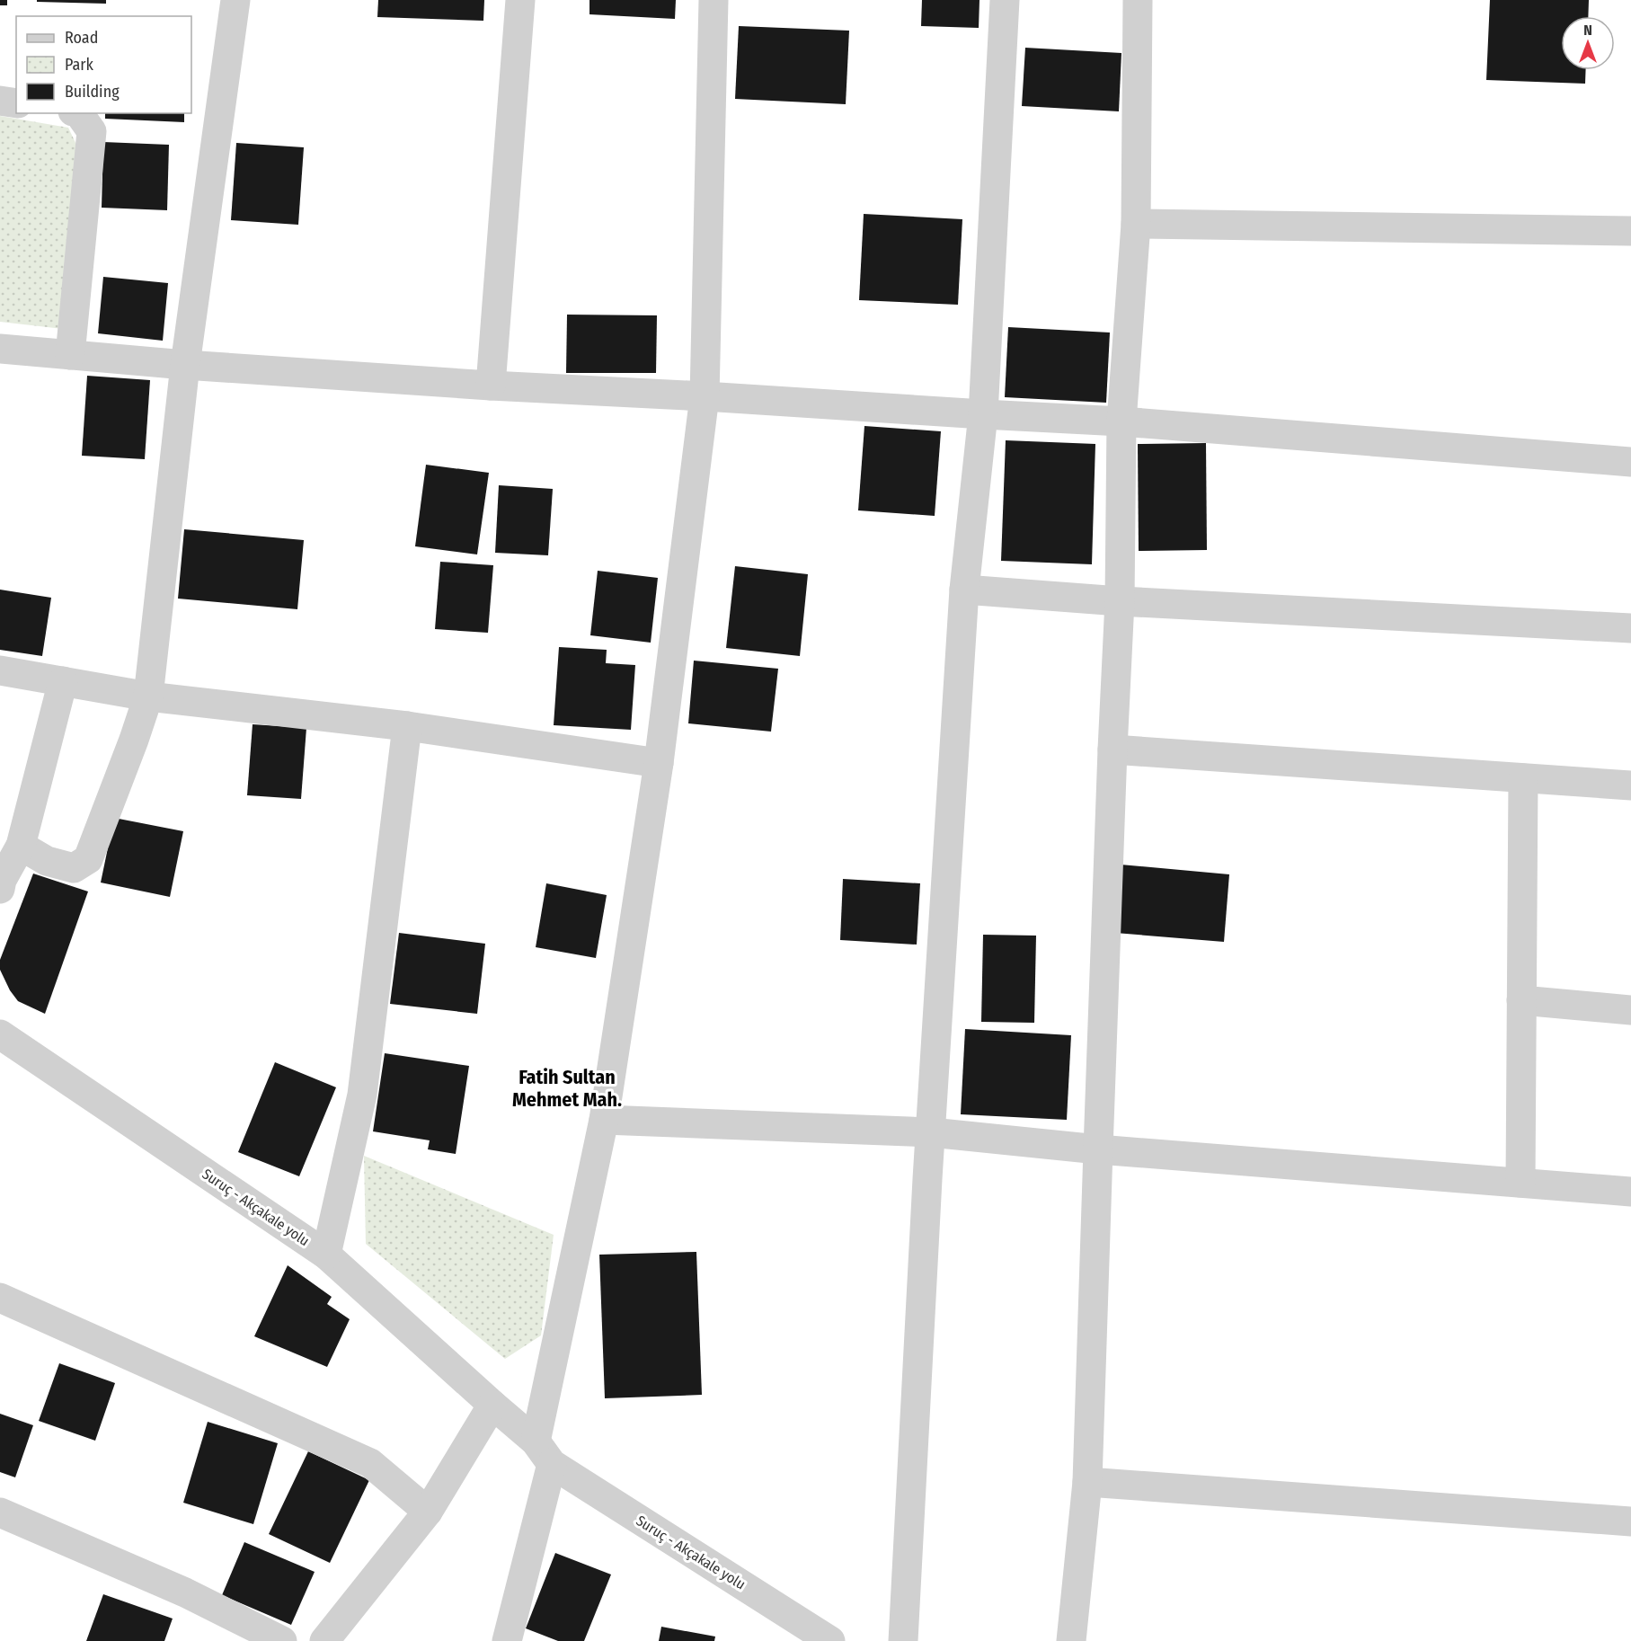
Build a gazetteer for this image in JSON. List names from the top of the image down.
{
  "streets": {
    "street": ["Suruç - Akçakale yolu"]
  },
  "districts": ["Fatih Sultan Mehmet Mah."],
  "legend": ["Road", "Park", "Building"],
  "north": "top"
}
